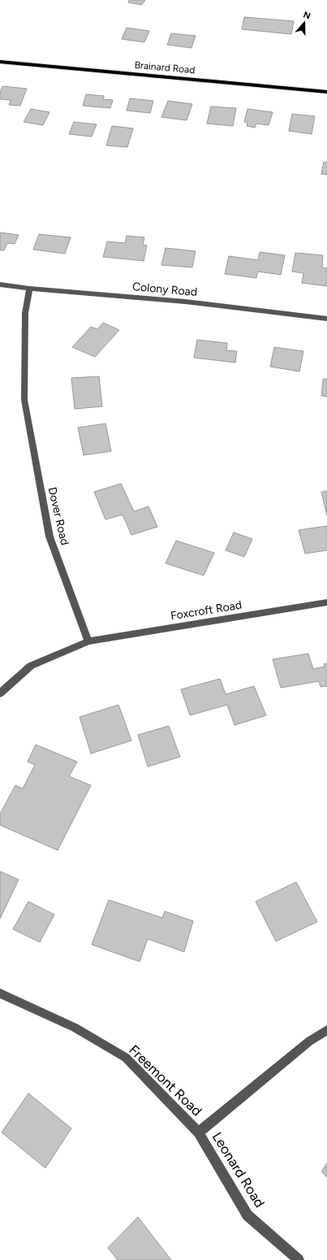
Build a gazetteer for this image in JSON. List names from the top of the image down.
{
  "streets": {
    "main road": ["Brainard Road"],
    "street": [
      "Colony Road",
      "Dover Road",
      "Foxcroft Road",
      "Freemont Road",
      "Leonard Road"
    ]
  },
  "crossings": [
    ["Colony Road", "Dover Road"],
    ["Dover Road", "Foxcroft Road"],
    ["Freemont Road", "Leonard Road"]
  ],
  "north": "top"
}
